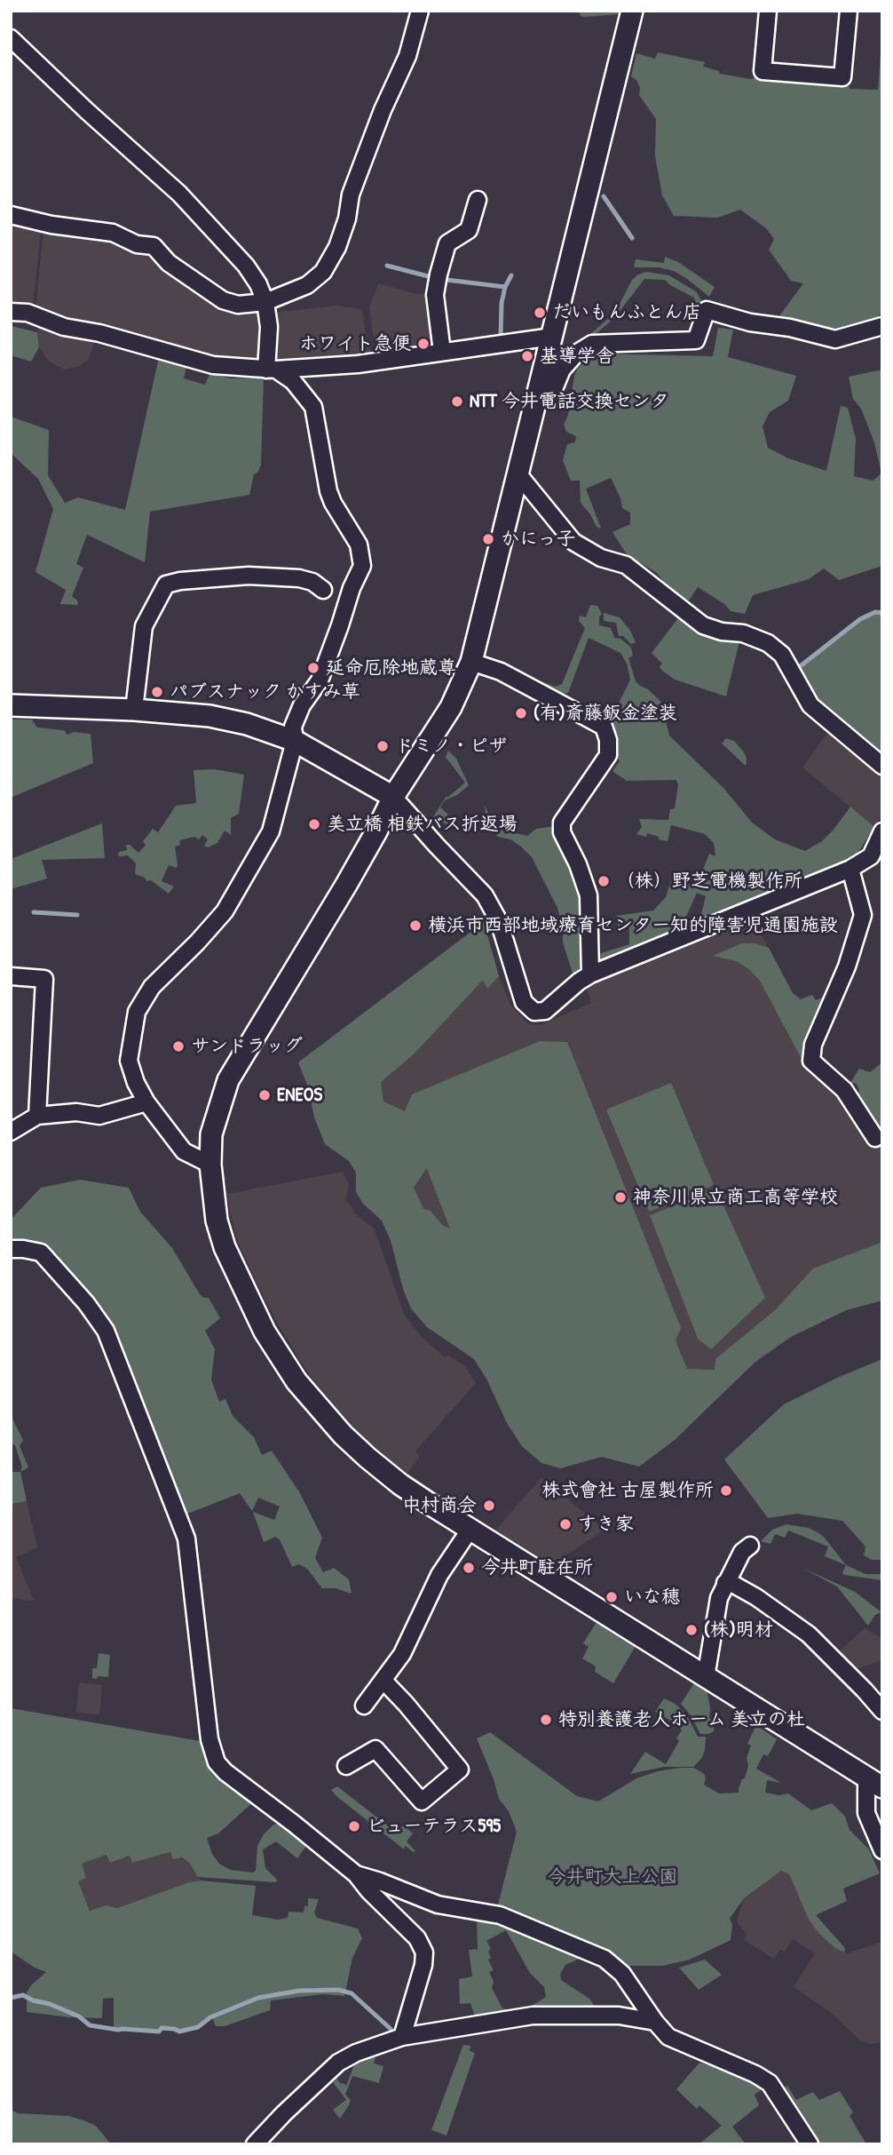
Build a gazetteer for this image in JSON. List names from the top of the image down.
{
  "parks": ["今井町大上公園"],
  "places": [
    "だいもんふとん店",
    "ホワイト急便",
    "基導学舎",
    "NTT 今井電話交換センタ",
    "かにっ子",
    "延命厄除地蔵尊",
    "パブスナック かすみ草",
    "(有)斎藤鈑金塗装",
    "ドミノ・ピザ",
    "美立橋 相鉄バス折返場",
    "（株）野芝電機製作所",
    "横浜市西部地域療育センター知的障害児通園施設",
    "サンドラッグ",
    "ENEOS",
    "神奈川県立商工高等学校",
    "株式會社 古屋製作所",
    "中村商会",
    "すき家",
    "今井町駐在所",
    "いな穂",
    "(株)明材",
    "特別養護老人ホーム 美立の杜",
    "ビューテラス595"
  ]
}
